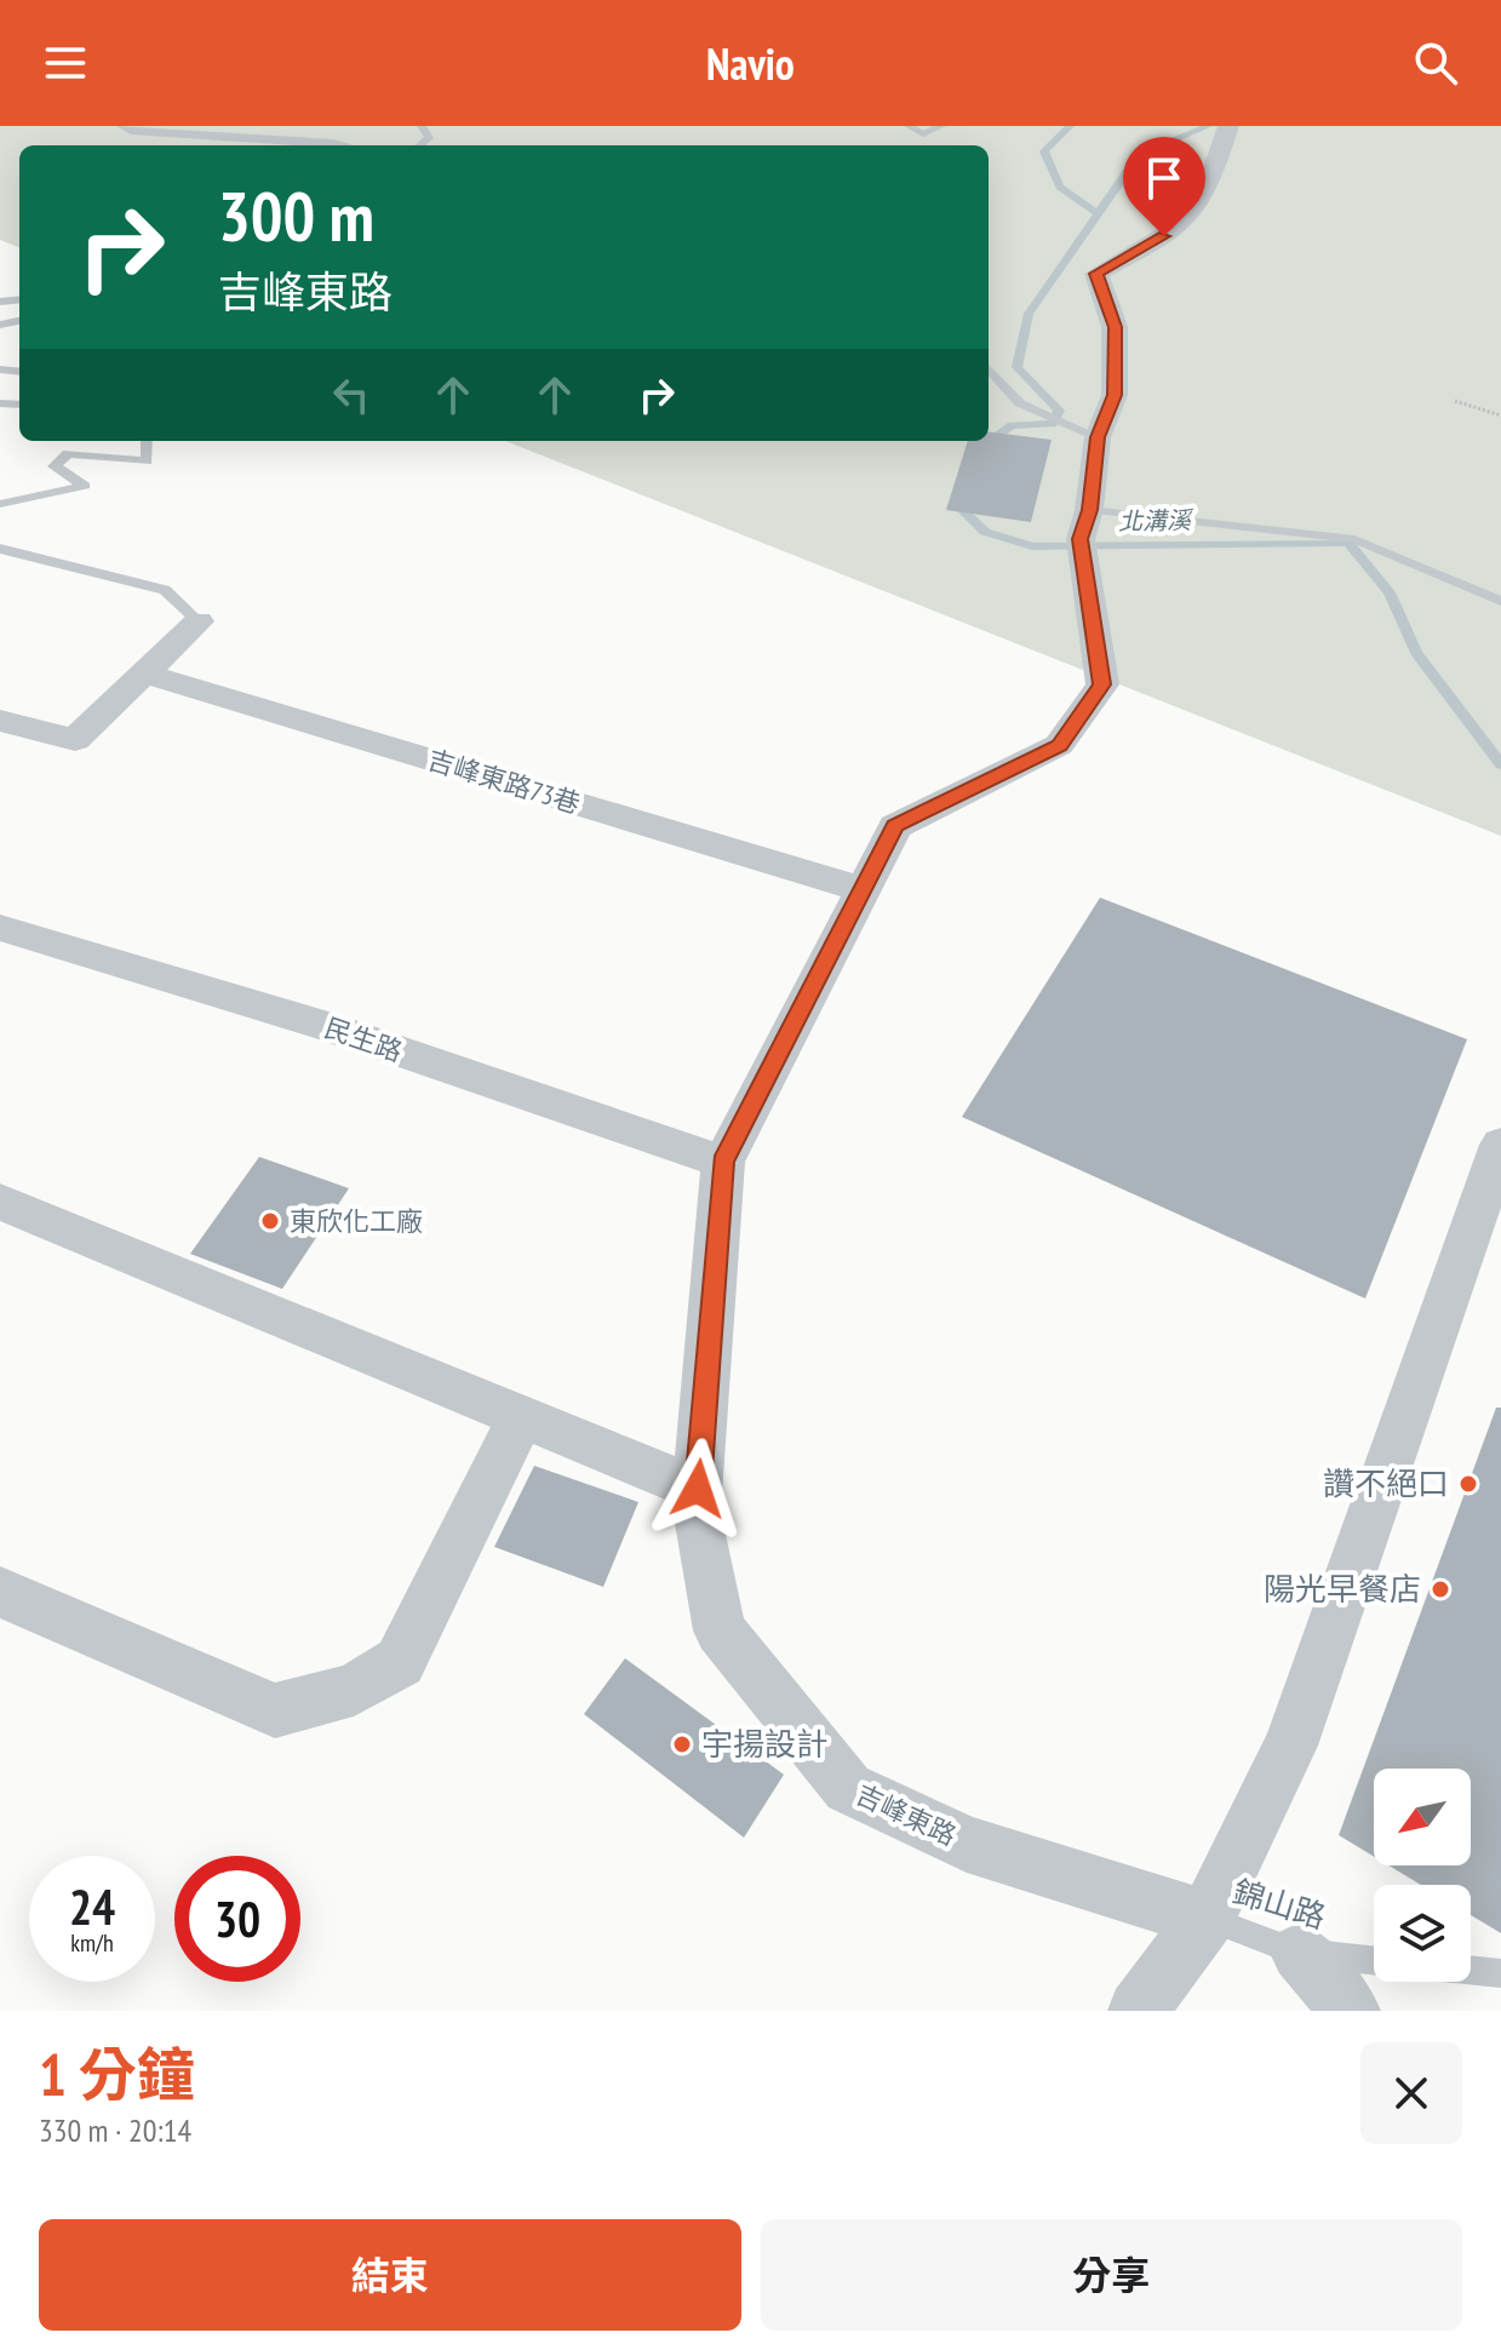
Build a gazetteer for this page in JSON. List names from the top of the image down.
{
  "streets": {
    "street": ["吉峰東路73巷", "民生路", "吉峰東路"],
    "lane": ["錦山路"]
  },
  "crossings": [
    ["吉峰東路73巷", "吉峰東路"],
    ["民生路", "吉峰東路"],
    ["吉峰東路", "錦山路"]
  ],
  "water": ["北溝溪"],
  "places": [
    "東欣化工廠",
    "讚不絕口",
    "陽光早餐店",
    "宇揚設計"
  ],
  "north": "bottom left",
  "page": {
    "header": "Navio",
    "turn": ["300 m", "吉峰東路"],
    "speed": "24 km/h",
    "limit": "30",
    "heading": ["1 分鐘", "330 m · 20:14"],
    "buttons": ["結束", "分享"]
  }
}
